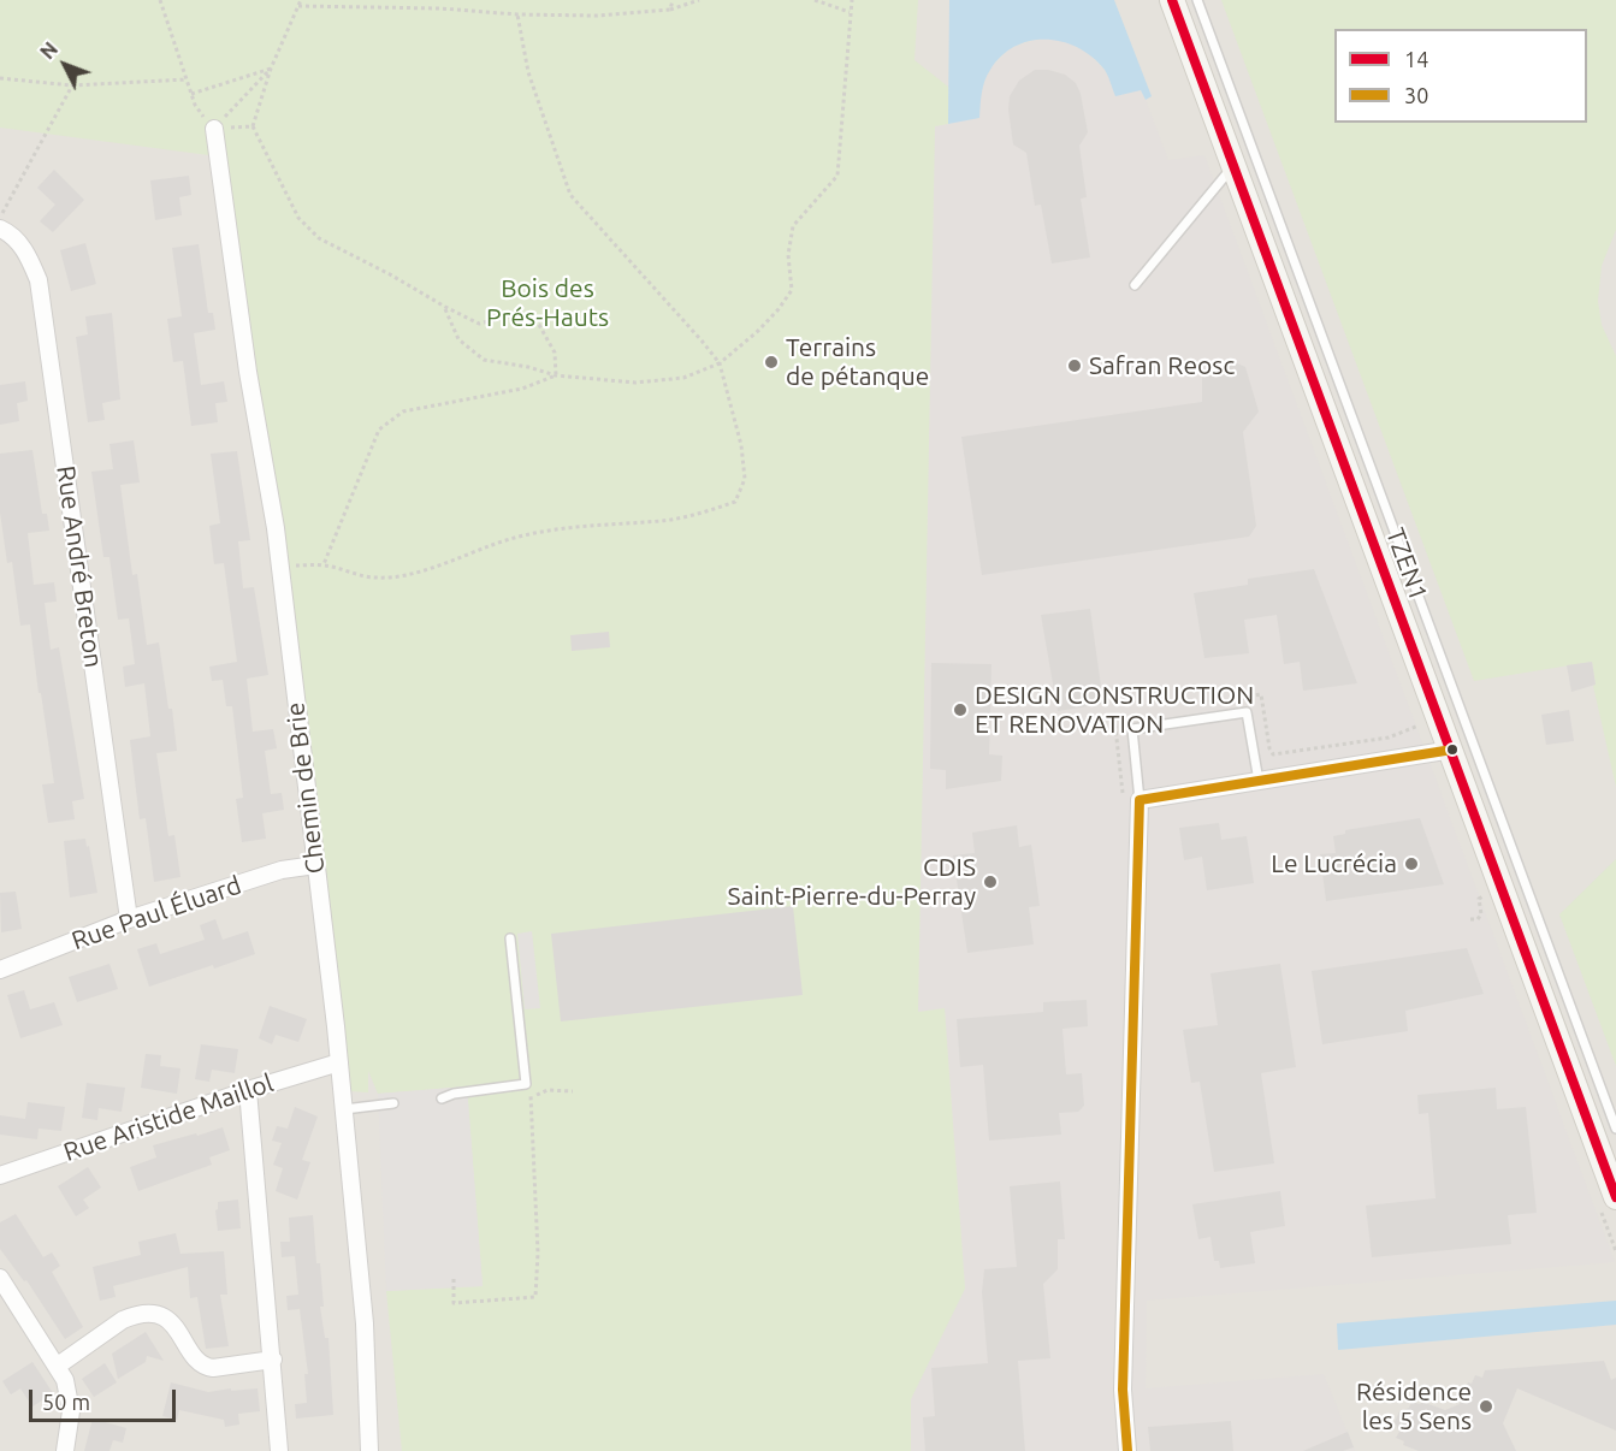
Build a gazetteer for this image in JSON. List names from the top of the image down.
{
  "streets": {
    "street": [
      "Rue André Breton",
      "Chemin de Brie",
      "Rue Paul Éluard",
      "Rue Aristide Maillol"
    ],
    "lane": ["TZEN1"]
  },
  "crossings": [
    ["Rue André Breton", "Rue Paul Éluard"],
    ["Chemin de Brie", "Rue Paul Éluard"],
    ["Chemin de Brie", "Rue Aristide Maillol"]
  ],
  "parks": ["Bois des Prés-Hauts"],
  "places": [
    "Terrains de pétanque",
    "Safran Reosc",
    "DESIGN CONSTRUCTION ET RENOVATION",
    "Le Lucrécia",
    "CDIS Saint-Pierre-du-Perray",
    "Résidence les 5 Sens"
  ],
  "lines": ["transit line 14", "transit line 30"],
  "legend": ["14", "30"],
  "scale_bar": "50 m",
  "north": "top left"
}
